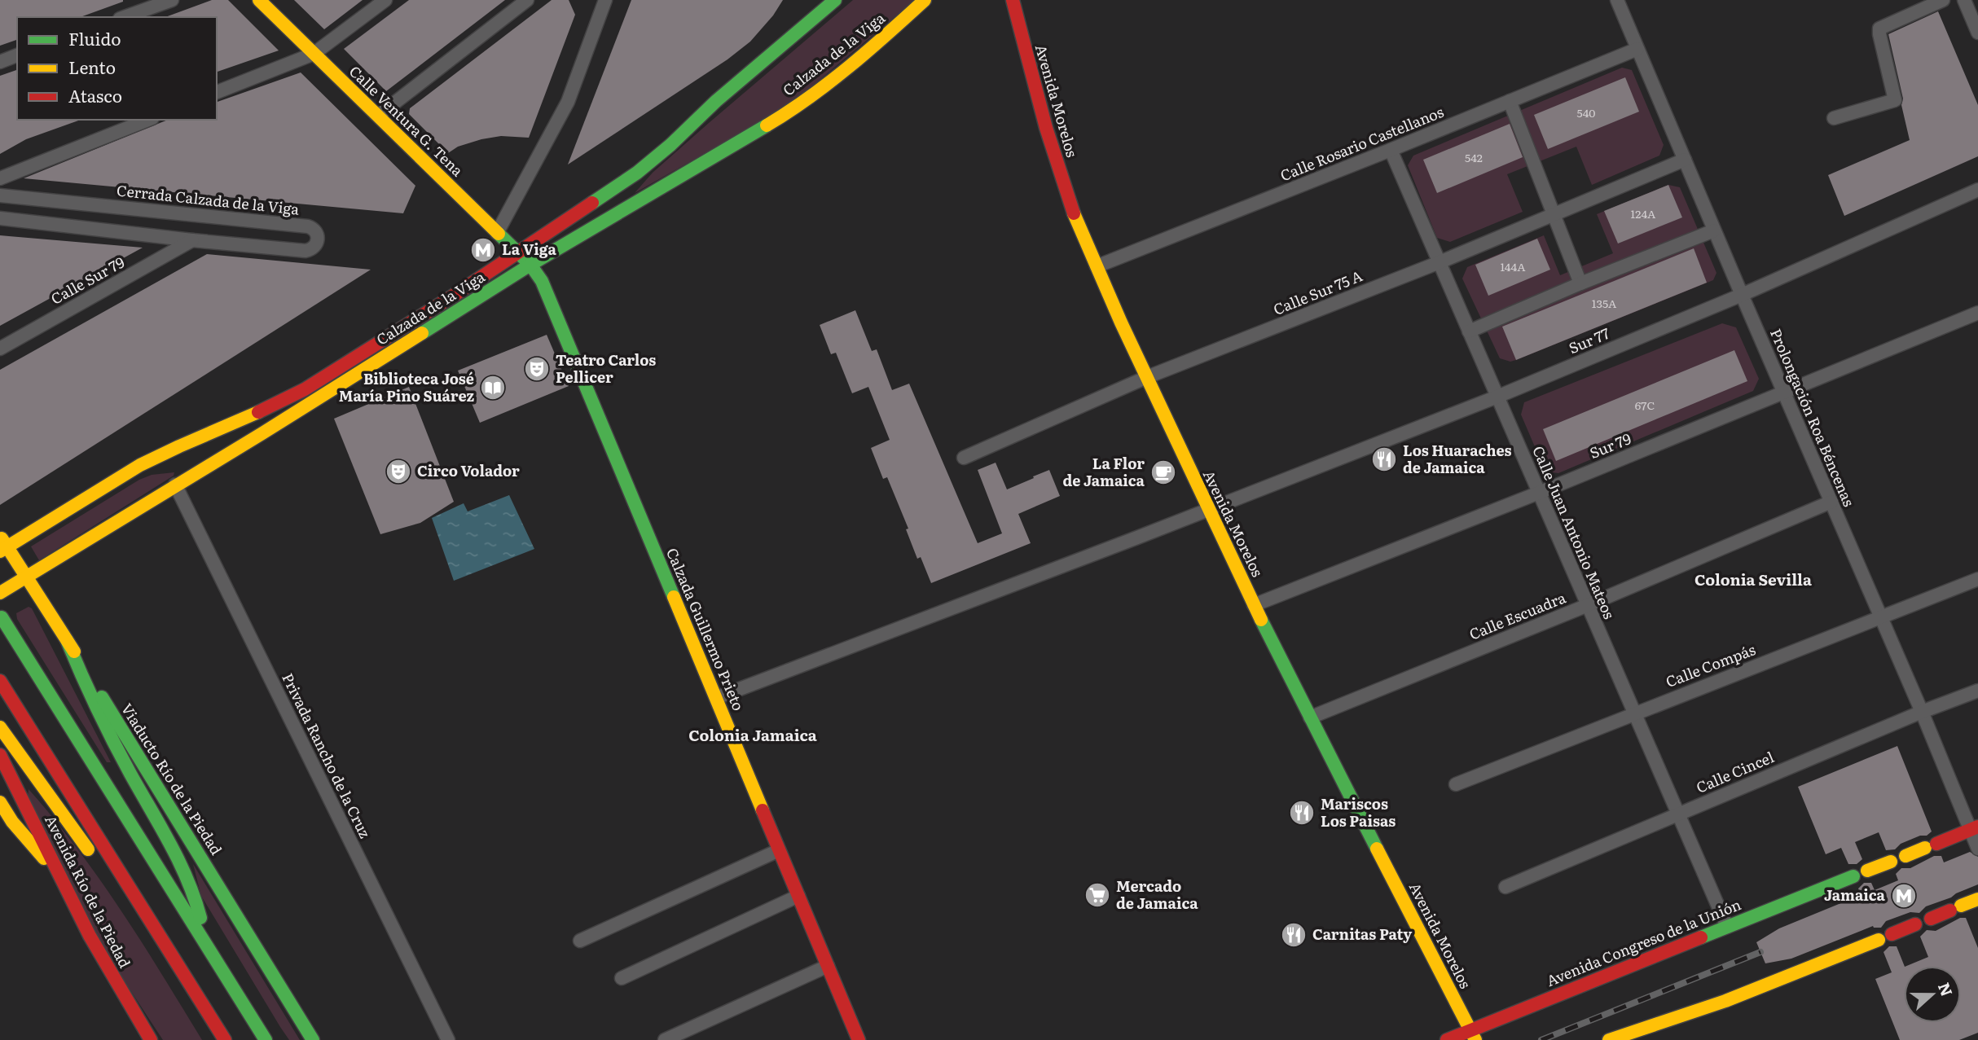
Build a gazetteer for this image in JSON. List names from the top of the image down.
{
  "streets": {
    "main road": [
      "Calzada de la Viga",
      "Avenida Morelos",
      "Calle Ventura G. Tena",
      "Calzada Guillermo Prieto",
      "Viaducto Río de la Piedad",
      "Avenida Río de la Piedad",
      "Avenida Congreso de la Unión"
    ],
    "street": [
      "Calle Rosario Castellanos",
      "Cerrada Calzada de la Viga",
      "Calle Sur 79",
      "Calle Sur 75 A",
      "Sur 77",
      "Prolongación Roa Béncenas",
      "Sur 79",
      "Calle Juan Antonio Mateos",
      "Calle Escuadra",
      "Calle Compás",
      "Privada Rancho de la Cruz",
      "Calle Cincel"
    ]
  },
  "crossings": [
    ["Calzada de la Viga", "Calle Ventura G. Tena"],
    ["Calzada de la Viga", "Calzada Guillermo Prieto"],
    ["Calzada de la Viga", "Privada Rancho de la Cruz"],
    ["Calzada de la Viga", "Viaducto Río de la Piedad"],
    ["Avenida Morelos", "Calle Rosario Castellanos"],
    ["Avenida Morelos", "Calle Sur 75 A"],
    ["Avenida Morelos", "Sur 77"],
    ["Avenida Morelos", "Sur 79"],
    ["Avenida Morelos", "Calle Escuadra"],
    ["Avenida Morelos", "Avenida Congreso de la Unión"],
    ["Calle Ventura G. Tena", "Calzada Guillermo Prieto"],
    ["Calle Rosario Castellanos", "Prolongación Roa Béncenas"],
    ["Calle Rosario Castellanos", "Calle Juan Antonio Mateos"],
    ["Cerrada Calzada de la Viga", "Calle Sur 79"],
    ["Calle Sur 75 A", "Prolongación Roa Béncenas"],
    ["Calle Sur 75 A", "Calle Juan Antonio Mateos"],
    ["Sur 77", "Prolongación Roa Béncenas"],
    ["Sur 77", "Calle Juan Antonio Mateos"],
    ["Sur 77", "Calzada Guillermo Prieto"],
    ["Prolongación Roa Béncenas", "Sur 79"],
    ["Prolongación Roa Béncenas", "Calle Escuadra"],
    ["Prolongación Roa Béncenas", "Calle Compás"],
    ["Prolongación Roa Béncenas", "Calle Cincel"],
    ["Sur 79", "Calle Juan Antonio Mateos"],
    ["Calle Juan Antonio Mateos", "Calle Escuadra"],
    ["Calle Juan Antonio Mateos", "Calle Compás"],
    ["Calle Juan Antonio Mateos", "Calle Cincel"],
    ["Calle Juan Antonio Mateos", "Avenida Congreso de la Unión"]
  ],
  "districts": ["Colonia Sevilla", "Colonia Jamaica"],
  "places": {
    "metro station": ["La Viga", "Jamaica"],
    "theatre": ["Teatro Carlos Pellicer", "Circo Volador"],
    "library": ["Biblioteca José María Pino Suárez"],
    "restaurant": ["Los Huaraches de Jamaica", "Mariscos Los Paisas", "Carnitas Paty"],
    "cafe": ["La Flor de Jamaica"],
    "supermarket": ["Mercado de Jamaica"]
  },
  "house_numbers": [
    "540",
    "542",
    "124A",
    "144A",
    "135A",
    "67C"
  ],
  "legend": ["Fluido", "Lento", "Atasco"],
  "north": "right"
}
